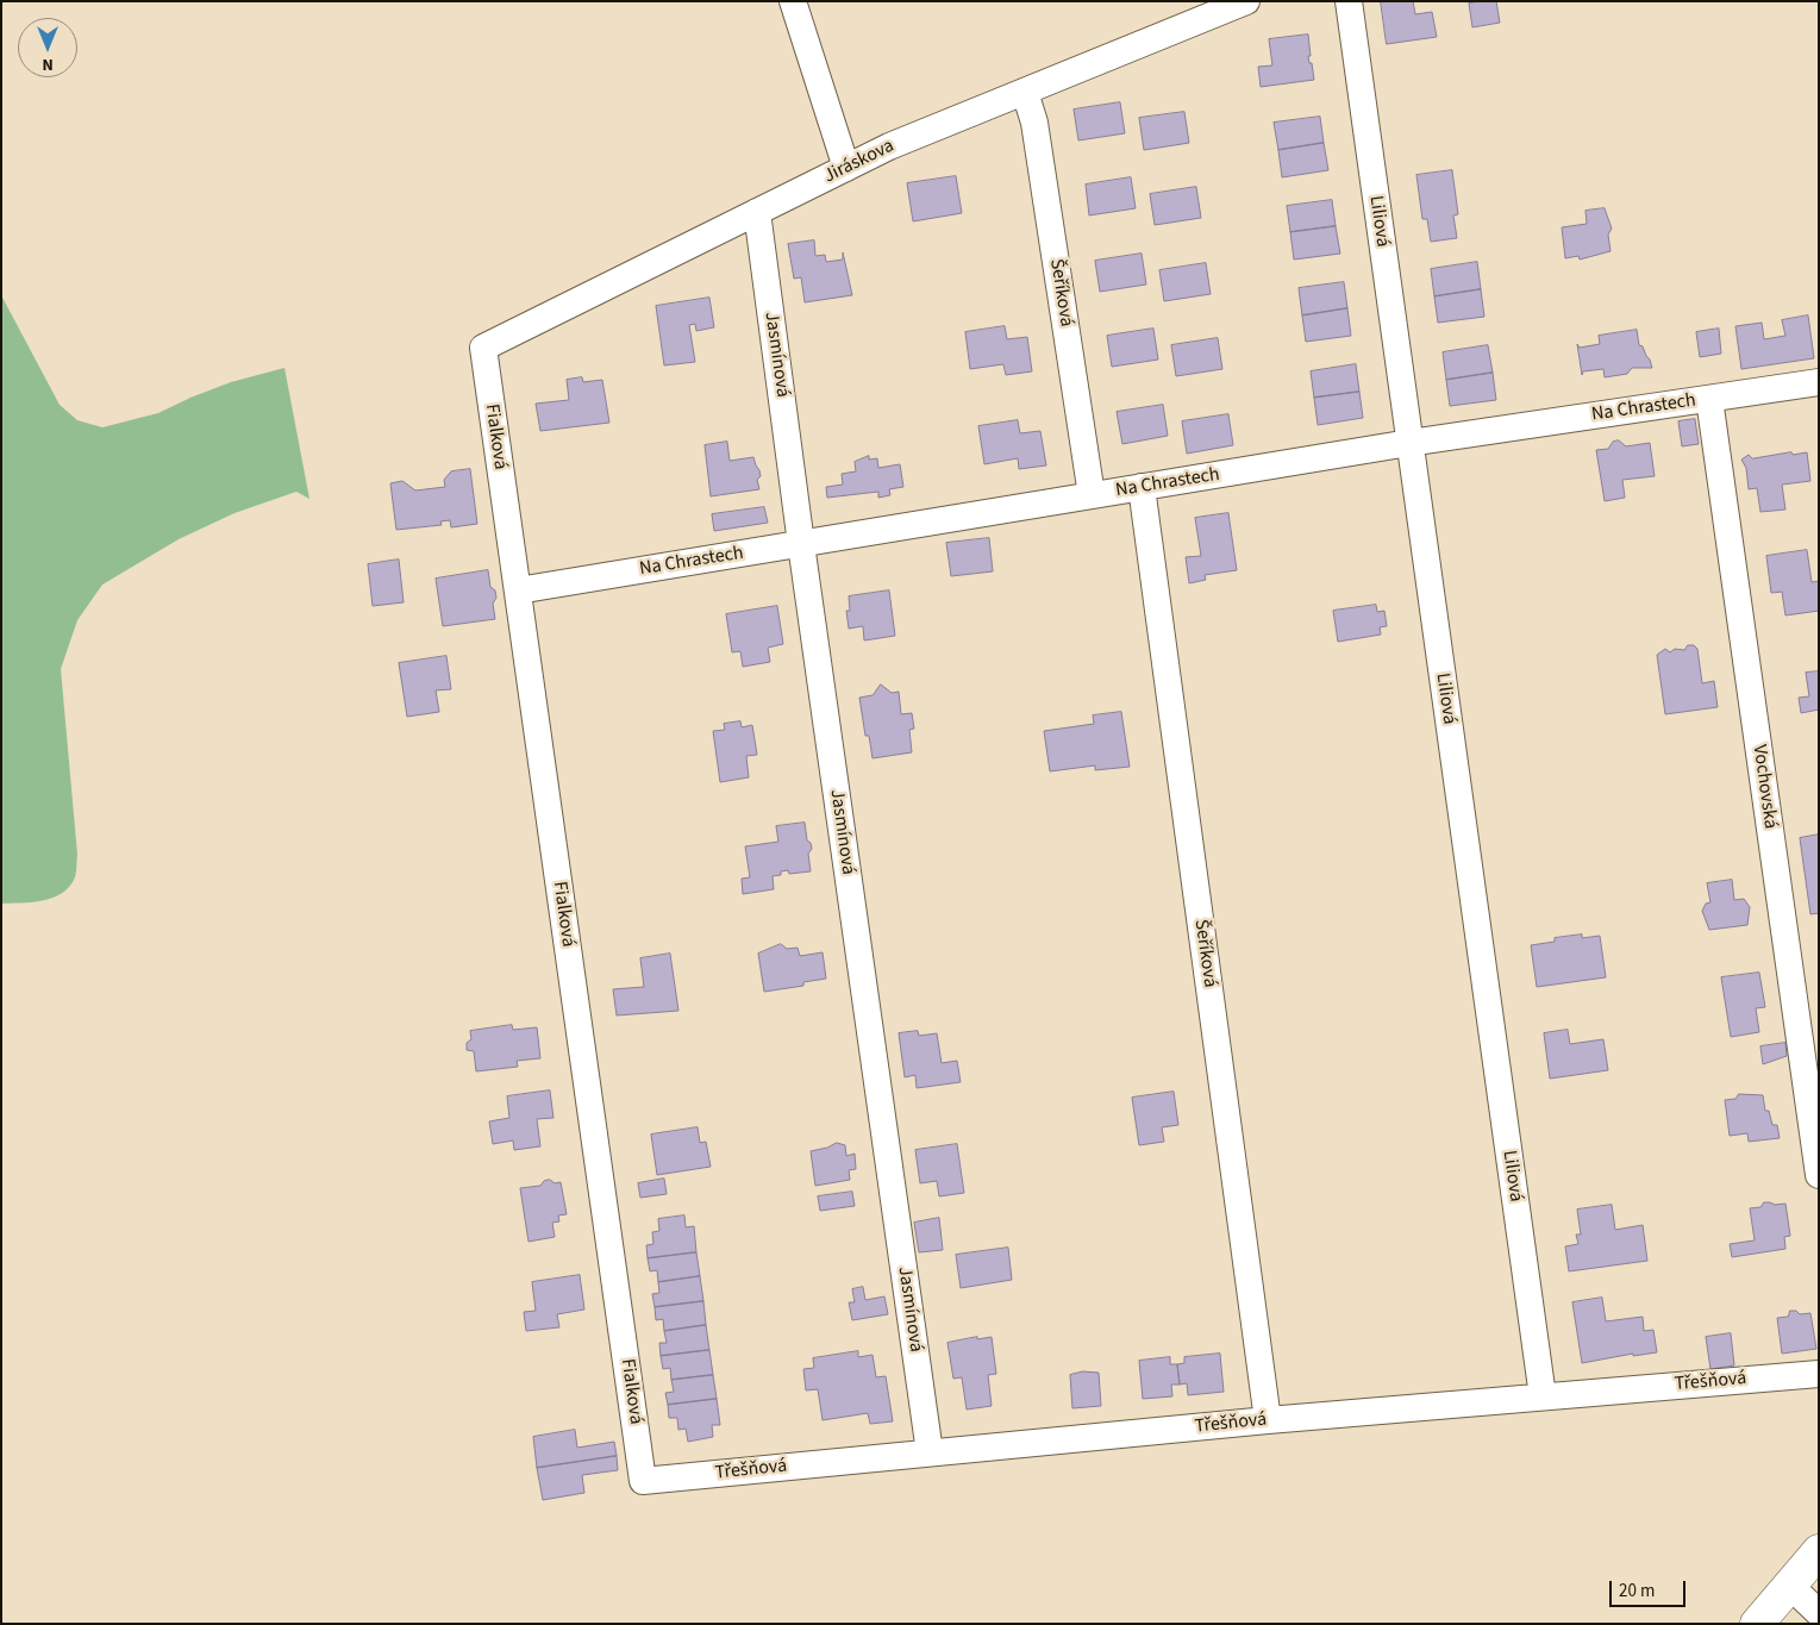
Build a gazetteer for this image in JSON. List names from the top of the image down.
{
  "streets": {
    "street": [
      "Jiráskova",
      "Liliová",
      "Šeříková",
      "Jasmínová",
      "Na Chrastech",
      "Fialková",
      "Vochovská",
      "Třešňová"
    ]
  },
  "crossings": [
    ["Jiráskova", "Šeříková"],
    ["Jiráskova", "Jasmínová"],
    ["Jiráskova", "Fialková"],
    ["Liliová", "Na Chrastech"],
    ["Liliová", "Třešňová"],
    ["Šeříková", "Na Chrastech"],
    ["Šeříková", "Třešňová"],
    ["Jasmínová", "Na Chrastech"],
    ["Jasmínová", "Třešňová"],
    ["Na Chrastech", "Fialková"],
    ["Na Chrastech", "Vochovská"],
    ["Fialková", "Třešňová"]
  ],
  "scale_bar": "20 m",
  "north": "bottom"
}
